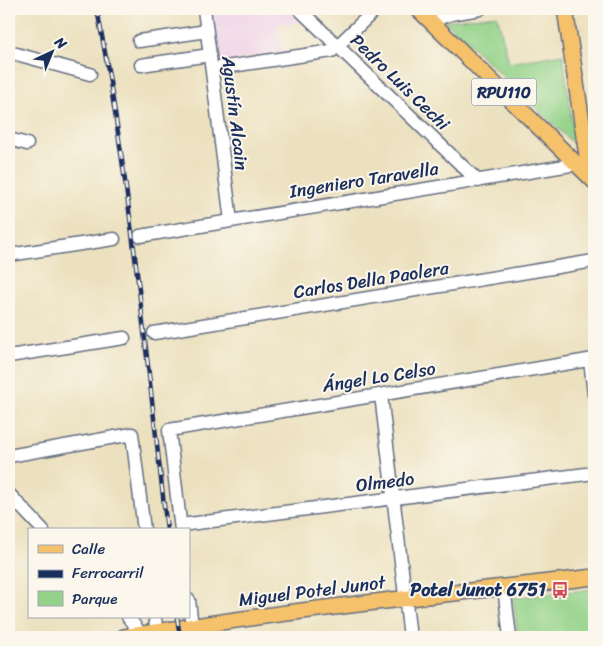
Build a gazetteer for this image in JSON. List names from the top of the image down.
{
  "streets": {
    "main road": ["RPU110", "Miguel Potel Junot"],
    "street": [
      "Pedro Luis Cechi",
      "Agustín Alcain",
      "Ingeniero Taravella",
      "Carlos Della Paolera",
      "Ángel Lo Celso",
      "Olmedo"
    ]
  },
  "crossings": [
    ["Pedro Luis Cechi", "Ingeniero Taravella"],
    ["RPU110", "Ingeniero Taravella"],
    ["Agustín Alcain", "Ingeniero Taravella"],
    ["Ángel Lo Celso", "Olmedo"]
  ],
  "places": {
    "bus stop": ["Potel Junot 6751"]
  },
  "legend": ["Calle", "Ferrocarril", "Parque"],
  "north": "top right"
}
